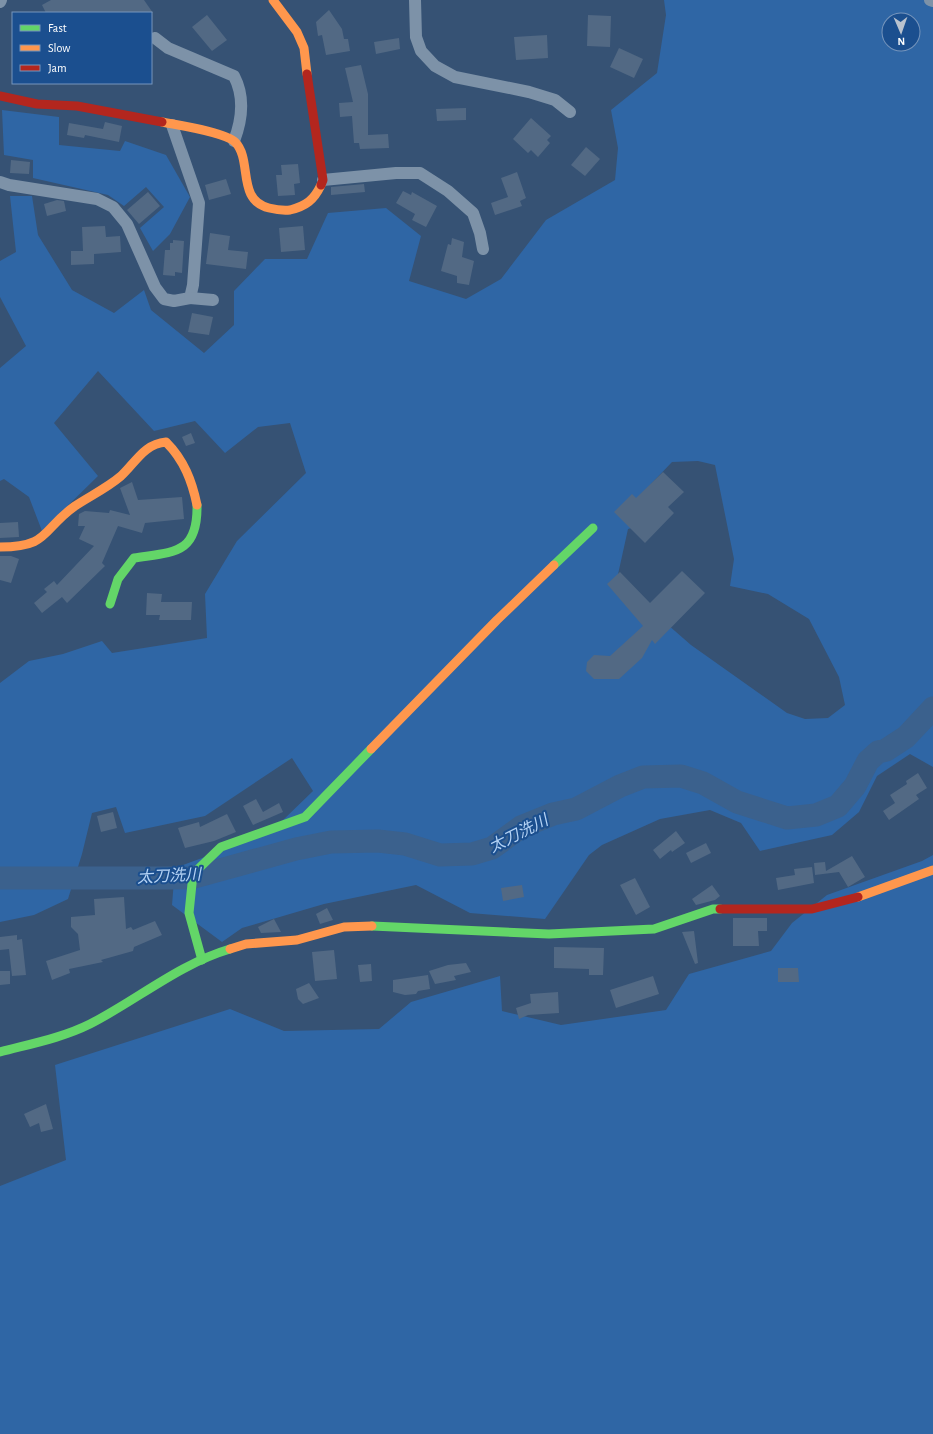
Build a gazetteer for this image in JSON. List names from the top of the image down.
{
  "water": ["太刀洗川"],
  "legend": ["Fast", "Slow", "Jam"],
  "north": "bottom"
}
